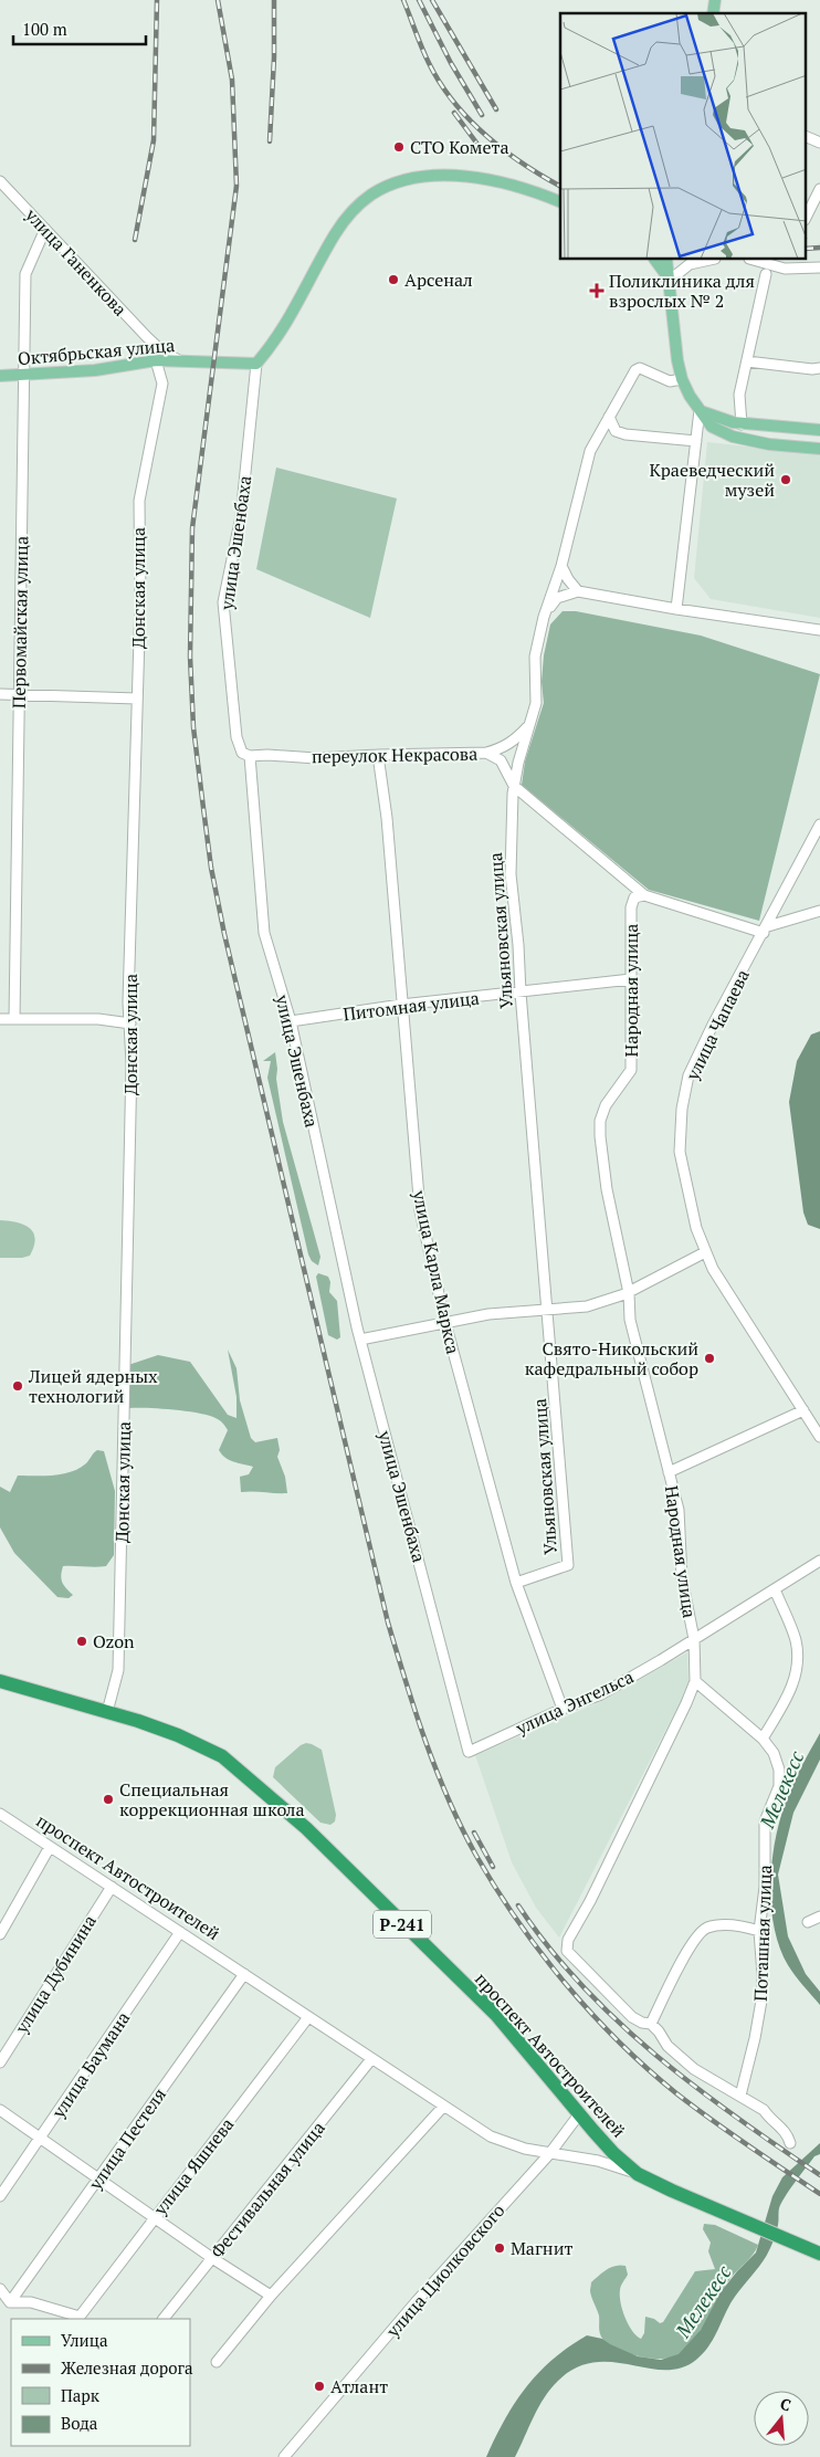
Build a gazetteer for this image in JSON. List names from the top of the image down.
{
  "streets": {
    "highway": ["проспект Автостроителей", "Р-241"],
    "main road": ["Октябрьская улица"],
    "street": [
      "улица Ганенкова",
      "улица Эшенбаха",
      "Донская улица",
      "Первомайская улица",
      "переулок Некрасова",
      "Ульяновская улица",
      "Народная улица",
      "Питомная улица",
      "улица Чапаева",
      "улица Карла Маркса",
      "улица Энгельса",
      "Поташная улица",
      "улица Дубинина",
      "улица Баумана",
      "улица Пестеля",
      "улица Яшнева",
      "Фестивальная улица",
      "улица Циолковского"
    ]
  },
  "crossings": [
    ["улица Ганенкова", "Октябрьская улица"],
    ["улица Ганенкова", "Первомайская улица"],
    ["Октябрьская улица", "улица Эшенбаха"],
    ["Октябрьская улица", "Донская улица"],
    ["Октябрьская улица", "Первомайская улица"],
    ["улица Эшенбаха", "переулок Некрасова"],
    ["улица Эшенбаха", "Питомная улица"],
    ["улица Эшенбаха", "улица Энгельса"],
    ["Донская улица", "проспект Автостроителей"],
    ["переулок Некрасова", "Ульяновская улица"],
    ["переулок Некрасова", "улица Карла Маркса"],
    ["Ульяновская улица", "Питомная улица"],
    ["Ульяновская улица", "улица Карла Маркса"],
    ["Народная улица", "Питомная улица"],
    ["Народная улица", "улица Энгельса"],
    ["Народная улица", "Поташная улица"],
    ["Питомная улица", "улица Карла Маркса"],
    ["улица Карла Маркса", "улица Энгельса"],
    ["проспект Автостроителей", "улица Дубинина"],
    ["проспект Автостроителей", "улица Баумана"],
    ["проспект Автостроителей", "улица Пестеля"],
    ["проспект Автостроителей", "улица Яшнева"],
    ["проспект Автостроителей", "Фестивальная улица"],
    ["проспект Автостроителей", "улица Циолковского"],
    ["улица Пестеля", "улица Яшнева"]
  ],
  "water": ["Мелекесс"],
  "places": {
    "other": [
      "СТО Комета",
      "Арсенал",
      "Краеведческий музей",
      "Свято-Никольский кафедральный собор",
      "Лицей ядерных технологий",
      "Ozon",
      "Специальная коррекционная школа",
      "Магнит",
      "Атлант"
    ],
    "health": ["Поликлиника для взрослых № 2"]
  },
  "legend": [
    "Улица",
    "Железная дорога",
    "Парк",
    "Вода"
  ],
  "scale_bar": "100 m",
  "north": "top"
}
